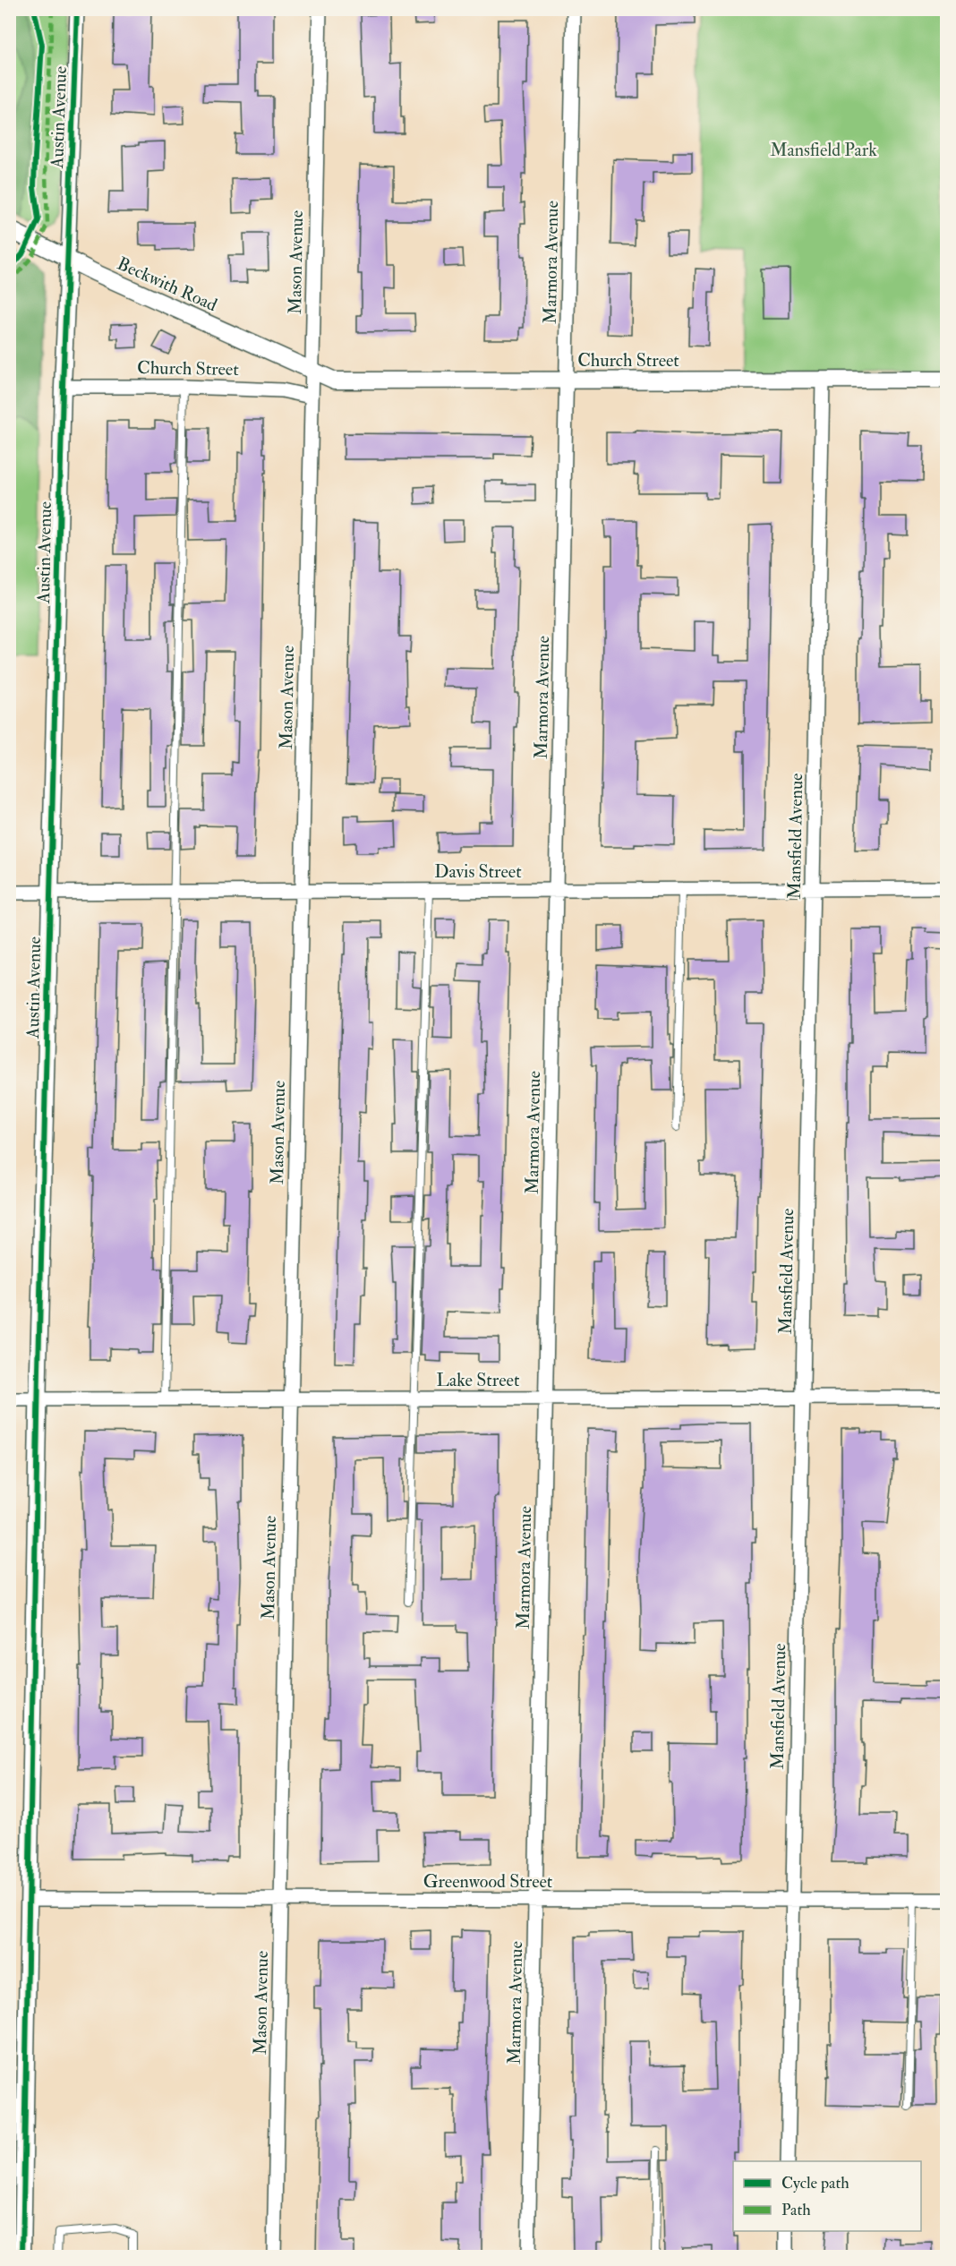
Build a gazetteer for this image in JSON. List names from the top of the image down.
{
  "streets": {
    "street": [
      "Austin Avenue",
      "Mason Avenue",
      "Marmora Avenue",
      "Beckwith Road",
      "Church Street",
      "Mansfield Avenue",
      "Davis Street",
      "Lake Street",
      "Greenwood Street"
    ]
  },
  "crossings": [
    ["Austin Avenue", "Beckwith Road"],
    ["Austin Avenue", "Church Street"],
    ["Austin Avenue", "Davis Street"],
    ["Austin Avenue", "Lake Street"],
    ["Austin Avenue", "Greenwood Street"],
    ["Mason Avenue", "Beckwith Road"],
    ["Mason Avenue", "Church Street"],
    ["Mason Avenue", "Davis Street"],
    ["Mason Avenue", "Lake Street"],
    ["Mason Avenue", "Greenwood Street"],
    ["Marmora Avenue", "Church Street"],
    ["Marmora Avenue", "Davis Street"],
    ["Marmora Avenue", "Lake Street"],
    ["Marmora Avenue", "Greenwood Street"],
    ["Beckwith Road", "Church Street"],
    ["Church Street", "Mansfield Avenue"],
    ["Mansfield Avenue", "Davis Street"],
    ["Mansfield Avenue", "Lake Street"],
    ["Mansfield Avenue", "Greenwood Street"]
  ],
  "parks": ["Mansfield Park"],
  "legend": ["Cycle path", "Path"]
}
